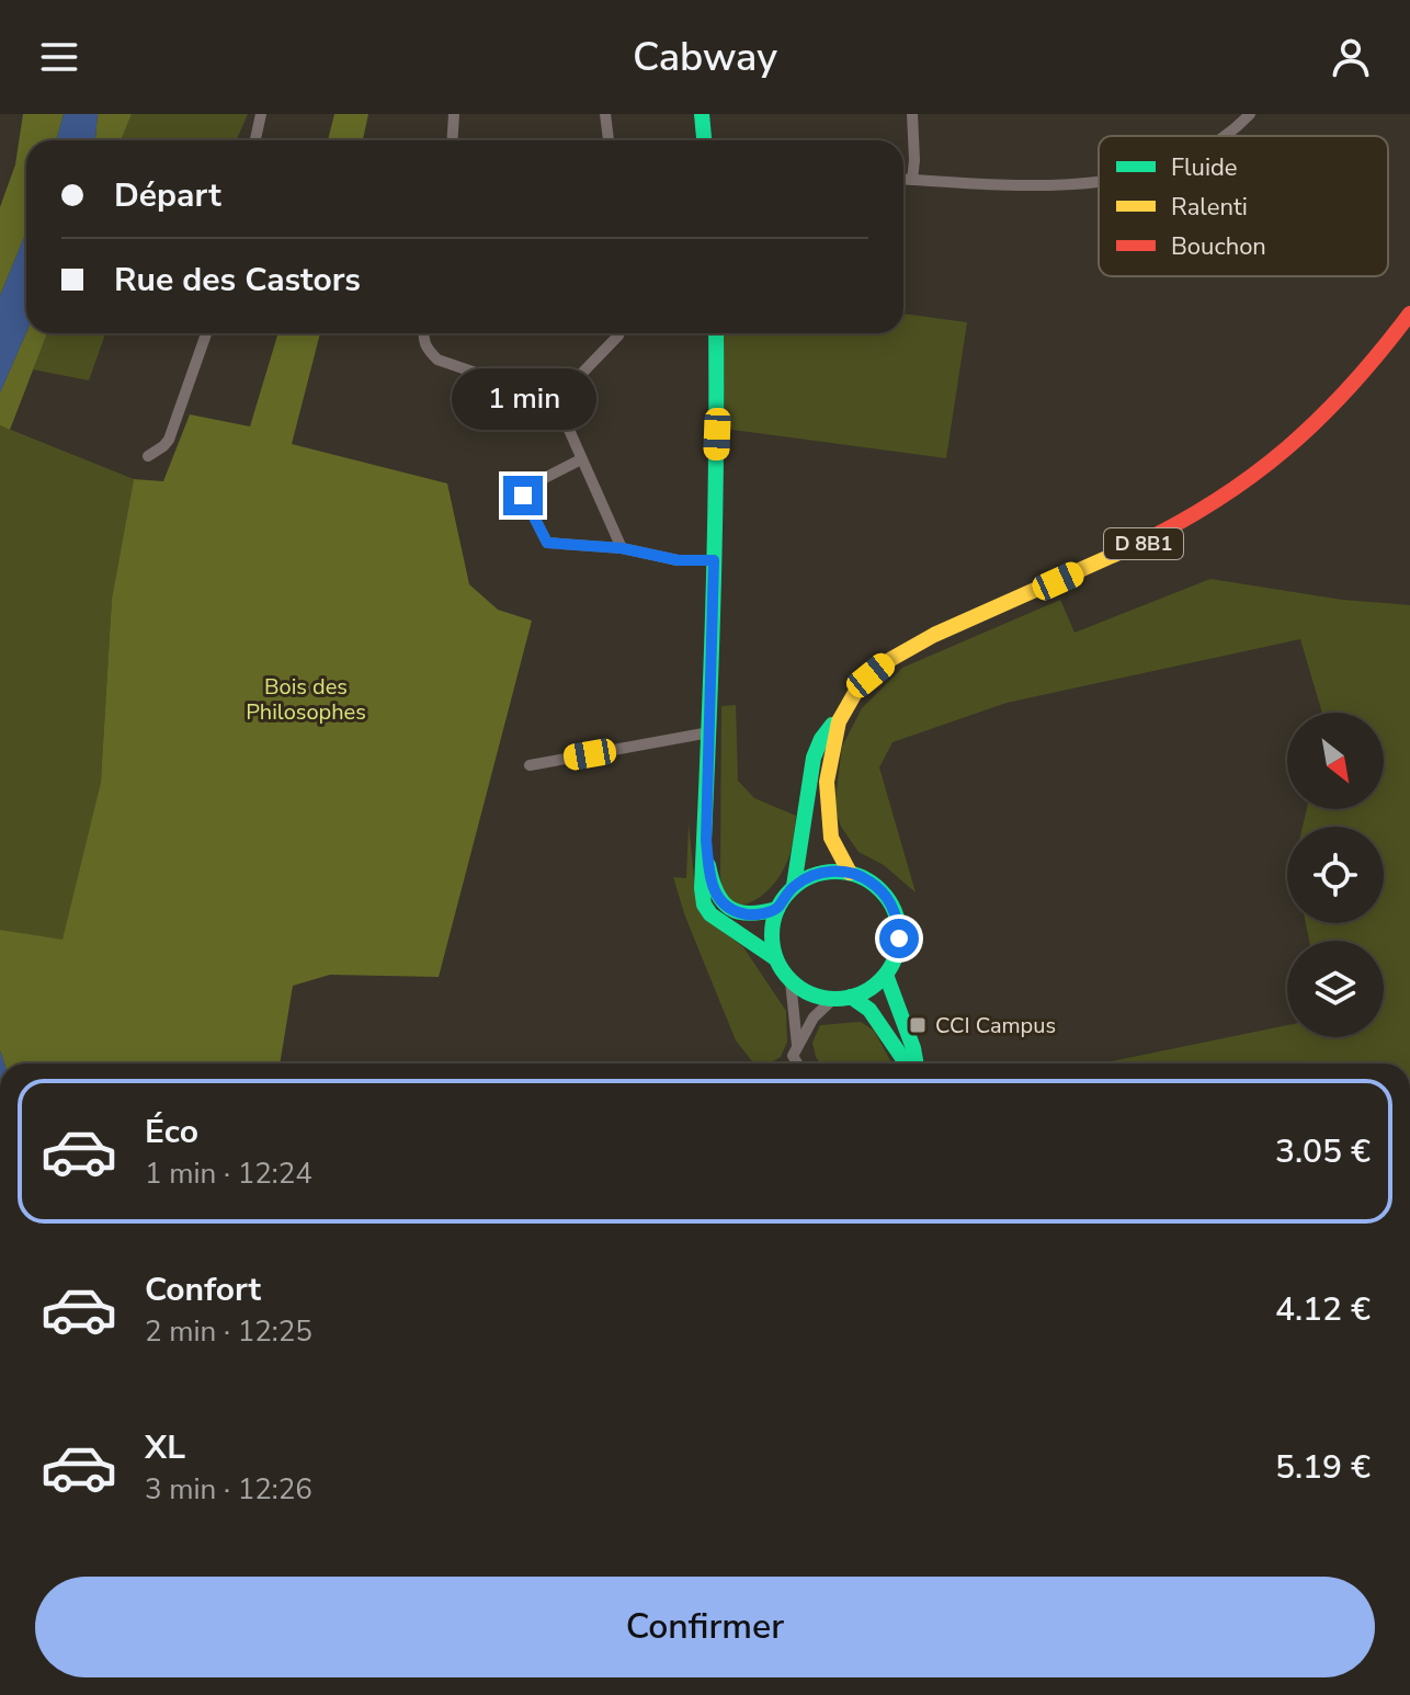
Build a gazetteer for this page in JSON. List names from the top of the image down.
{
  "streets": {
    "main road": ["D 8B1"]
  },
  "parks": ["Bois des Philosophes"],
  "places": {
    "transit": ["CCI Campus"]
  },
  "legend": ["Fluide", "Ralenti", "Bouchon"],
  "north": "bottom right",
  "page": {
    "header": "Cabway",
    "banner": ["Départ", "Rue des Castors"],
    "bubble": "1 min",
    "list": [
      {
        "name": "Éco",
        "note": "1 min · 12:24",
        "value": "3.05 €"
      },
      {
        "name": "Confort",
        "note": "2 min · 12:25",
        "value": "4.12 €"
      },
      {
        "name": "XL",
        "note": "3 min · 12:26",
        "value": "5.19 €"
      }
    ],
    "buttons": "Confirmer"
  }
}
